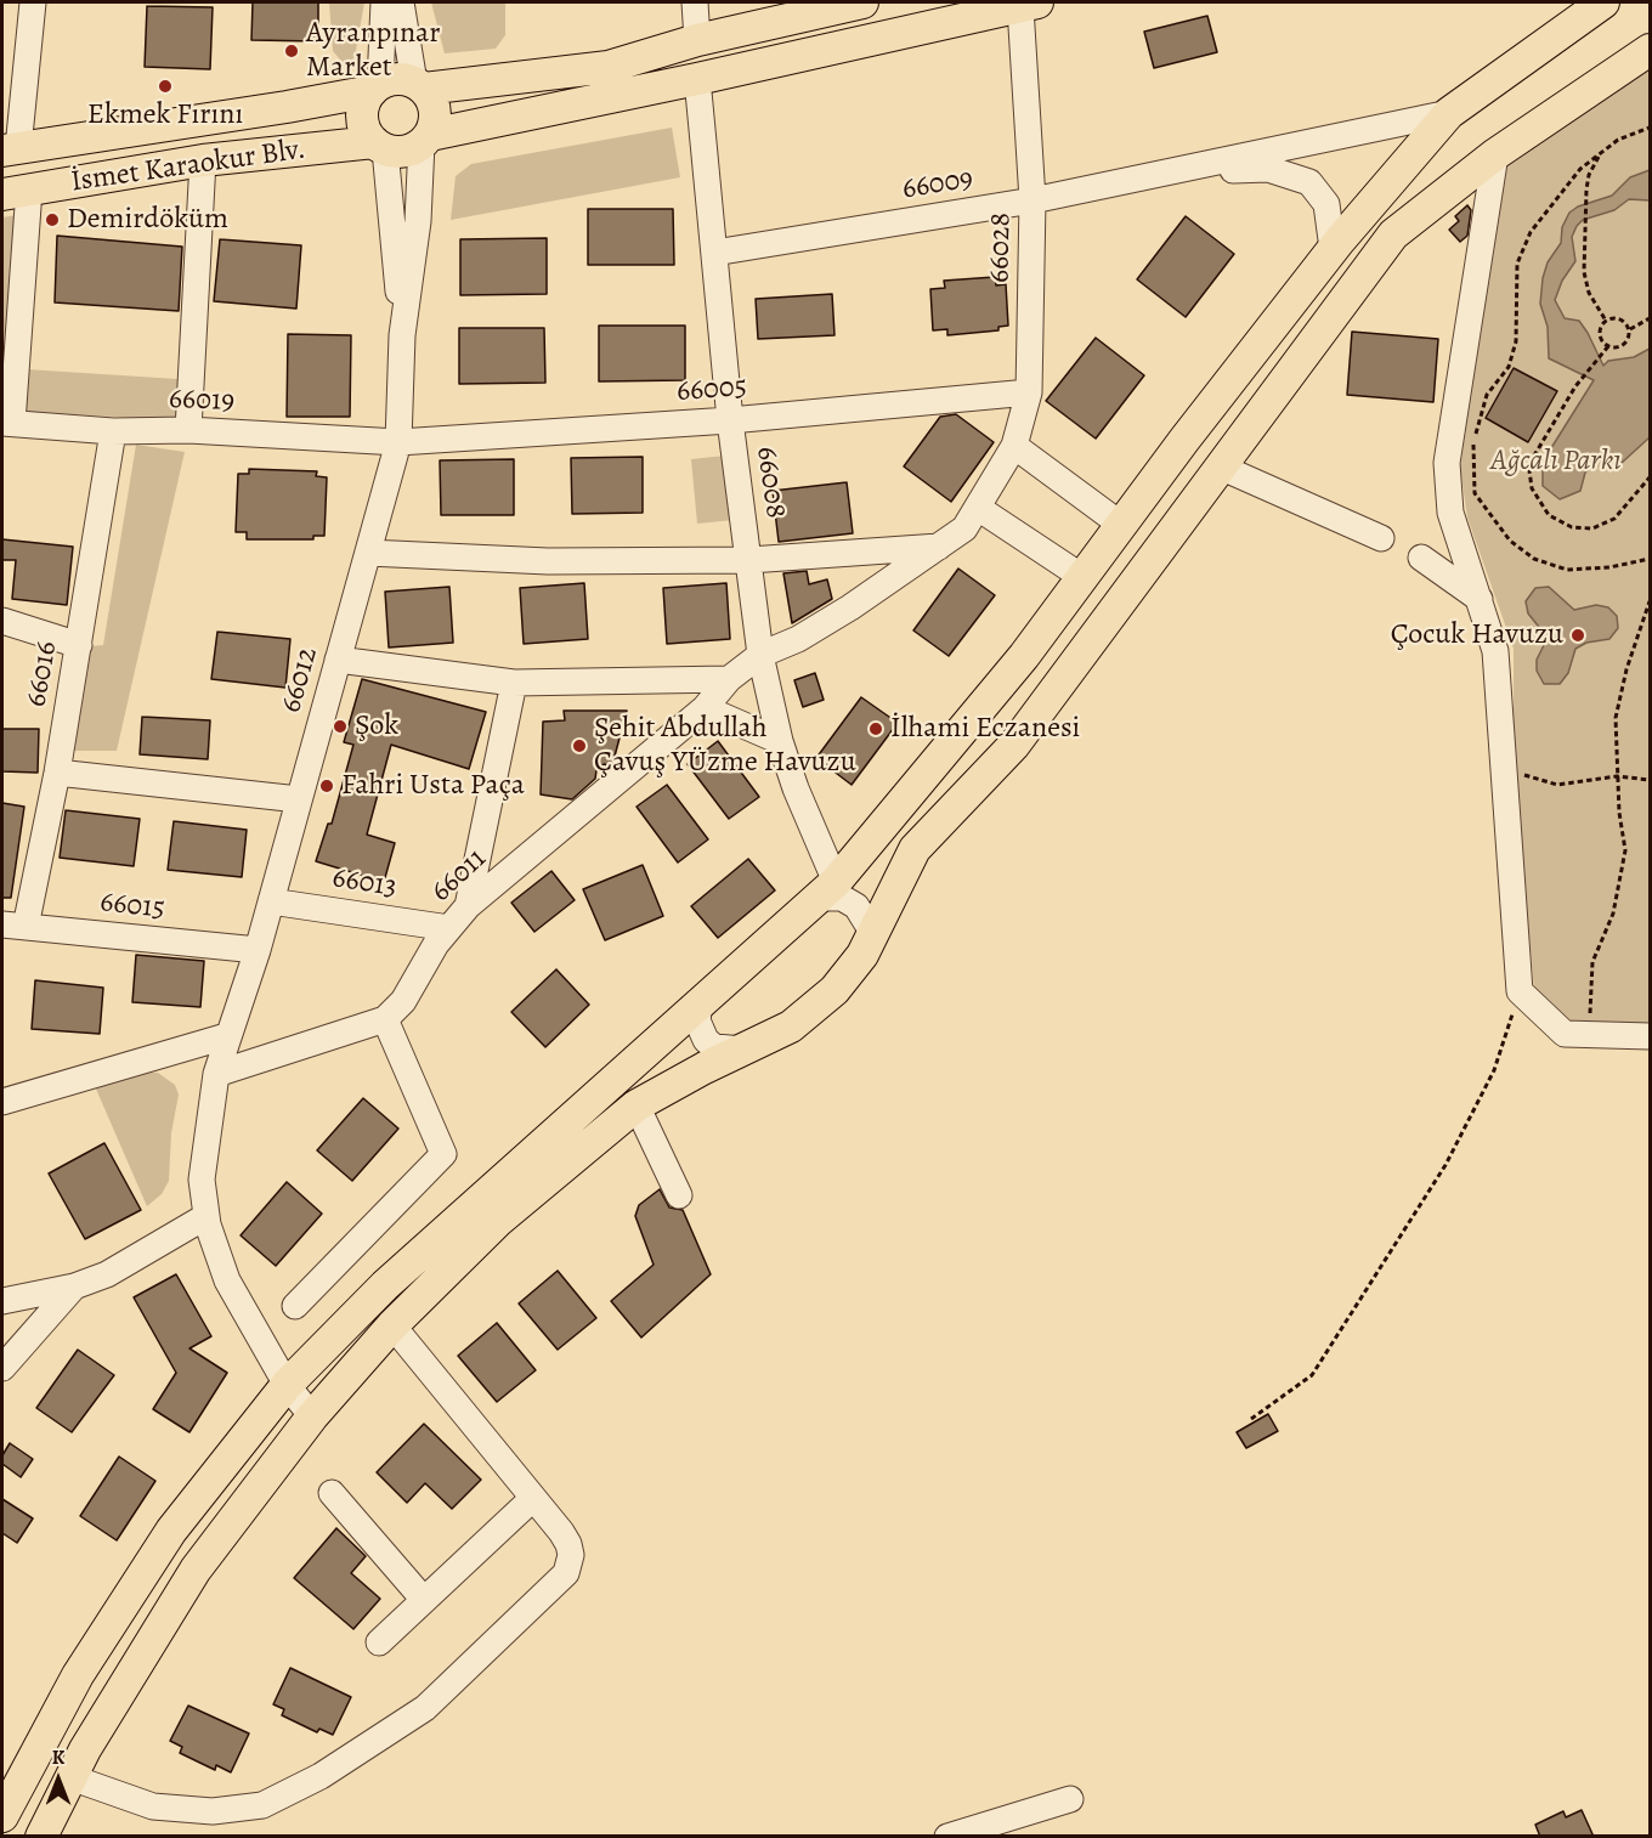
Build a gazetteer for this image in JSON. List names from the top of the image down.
{
  "streets": {
    "main road": ["İsmet Karaokur Blv."],
    "street": [
      "66009",
      "66028",
      "66005",
      "66019",
      "66008",
      "66016",
      "66012",
      "66011",
      "66013",
      "66015"
    ]
  },
  "crossings": [
    ["İsmet Karaokur Blv.", "66012"],
    ["66009", "66028"],
    ["66009", "66008"],
    ["66028", "66005"],
    ["66028", "66011"],
    ["66005", "66019"],
    ["66005", "66008"],
    ["66005", "66012"],
    ["66019", "66016"],
    ["66019", "66012"],
    ["66008", "66011"],
    ["66016", "66015"],
    ["66012", "66013"],
    ["66012", "66015"],
    ["66011", "66013"]
  ],
  "parks": ["Ağcalı Parkı"],
  "places": [
    "Ayranpınar Market",
    "Ekmek Fırını",
    "Demirdöküm",
    "Çocuk Havuzu",
    "Şok",
    "İlhami Eczanesi",
    "Şehit Abdullah Çavuş YÜzme Havuzu",
    "Fahri Usta Paça"
  ],
  "north": "top"
}
